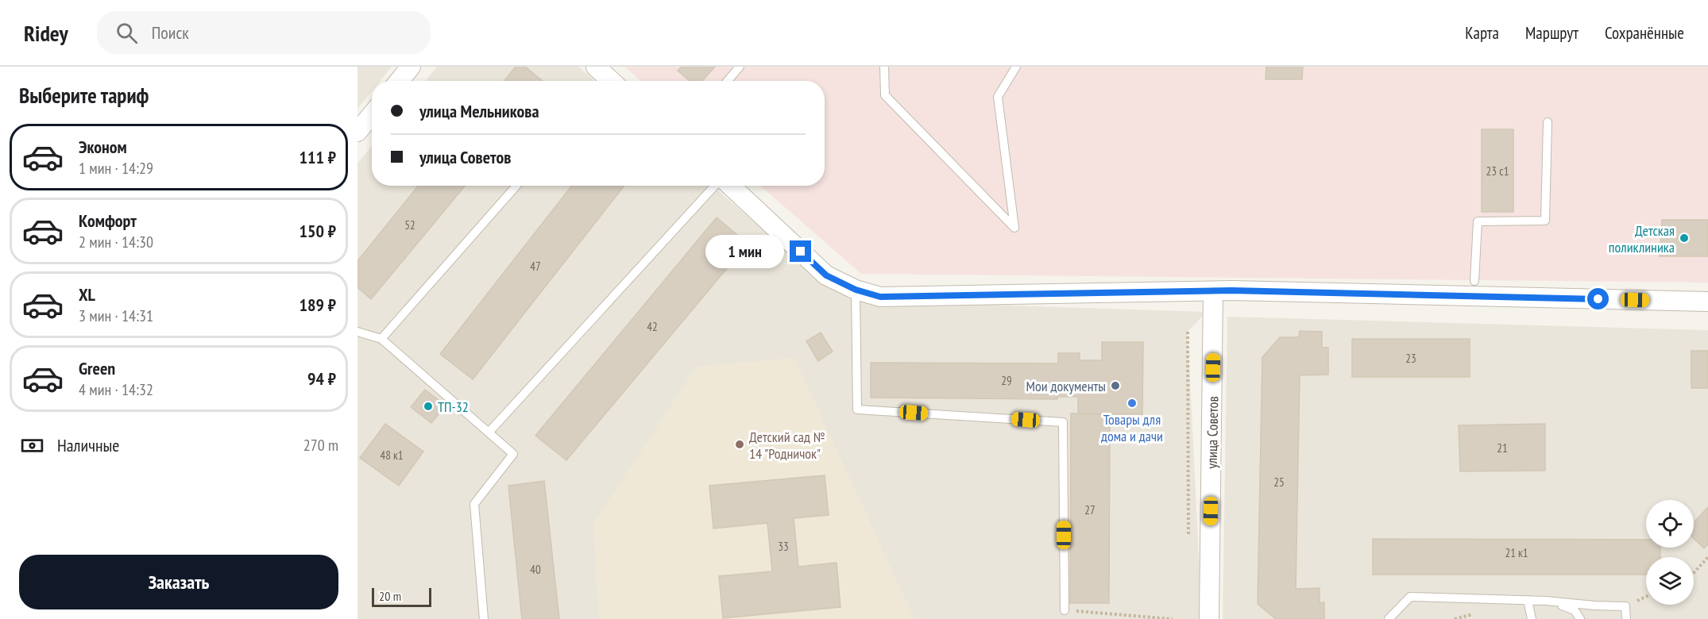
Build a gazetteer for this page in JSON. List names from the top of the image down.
{
  "streets": {
    "street": ["улица Советов"]
  },
  "places": [
    "Детская поликлиника",
    "Мои документы",
    "Товары для дома и дачи",
    "ТП-32",
    "Детский сад № 14 \"Родничок\""
  ],
  "house_numbers": [
    "23 с1",
    "52",
    "47",
    "42",
    "23",
    "29",
    "21",
    "48 к1",
    "25",
    "27",
    "33",
    "21 к1",
    "40"
  ],
  "scale_bar": "20 m",
  "page": {
    "header": "Ridey",
    "search": "Поиск",
    "nav": ["Карта", "Маршрут", "Сохранённые"],
    "heading": "Выберите тариф",
    "banner": ["улица Мельникова", "улица Советов"],
    "list": [
      {
        "name": "Эконом",
        "note": "1 мин · 14:29",
        "value": "111 ₽"
      },
      {
        "name": "Комфорт",
        "note": "2 мин · 14:30",
        "value": "150 ₽"
      },
      {
        "name": "XL",
        "note": "3 мин · 14:31",
        "value": "189 ₽"
      },
      {
        "name": "Green",
        "note": "4 мин · 14:32",
        "value": "94 ₽"
      }
    ],
    "bubble": "1 мин",
    "pay": ["Наличные", "270 m"],
    "buttons": "Заказать",
    "scale": "20 m"
  }
}
